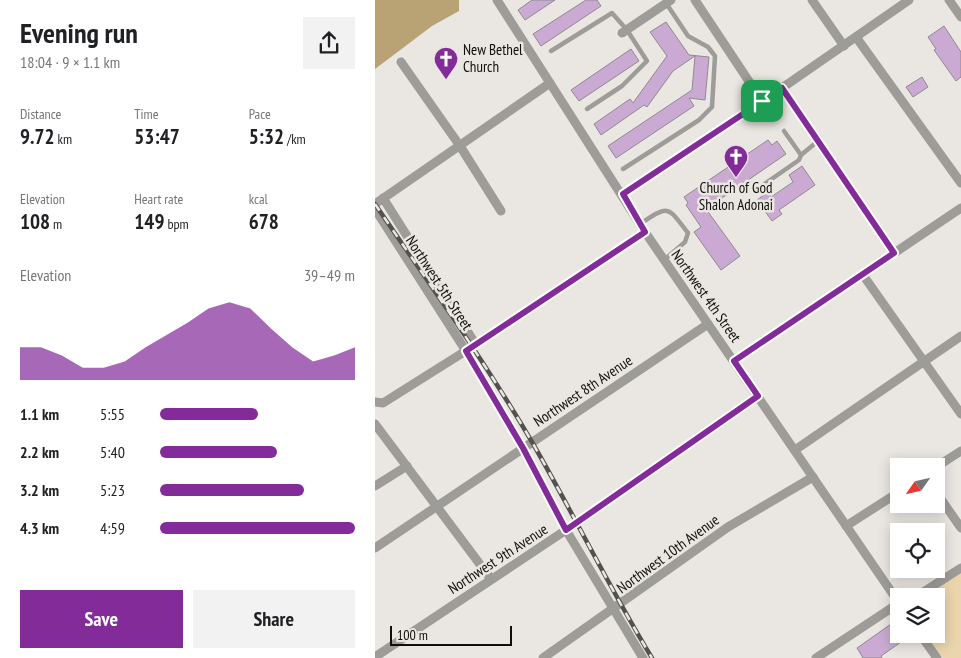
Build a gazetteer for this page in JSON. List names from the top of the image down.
{
  "streets": {
    "street": [
      "Northwest 5th Street",
      "Northwest 4th Street",
      "Northwest 8th Avenue",
      "Northwest 10th Avenue",
      "Northwest 9th Avenue"
    ]
  },
  "crossings": [
    ["Northwest 5th Street", "Northwest 8th Avenue"],
    ["Northwest 5th Street", "Northwest 10th Avenue"],
    ["Northwest 5th Street", "Northwest 9th Avenue"],
    ["Northwest 4th Street", "Northwest 8th Avenue"],
    ["Northwest 4th Street", "Northwest 10th Avenue"],
    ["Northwest 4th Street", "Northwest 9th Avenue"]
  ],
  "places": {
    "church": ["New Bethel Church", "Church of God Shalon Adonai"]
  },
  "scale_bar": "100 m",
  "north": "bottom left",
  "page": {
    "heading": ["Evening run", "18:04 · 9 × 1.1 km"],
    "stats": [
      ["Distance", "9.72 km"],
      ["Time", "53:47"],
      ["Pace", "5:32 /km"],
      ["Elevation", "108 m"],
      ["Heart rate", "149 bpm"],
      ["kcal", "678"]
    ],
    "chart": ["Elevation", "39–49 m"],
    "list": [
      {
        "name": "1.1 km",
        "note": "5:55"
      },
      {
        "name": "2.2 km",
        "note": "5:40"
      },
      {
        "name": "3.2 km",
        "note": "5:23"
      },
      {
        "name": "4.3 km",
        "note": "4:59"
      }
    ],
    "buttons": ["Save", "Share"],
    "scale": "100 m"
  }
}
